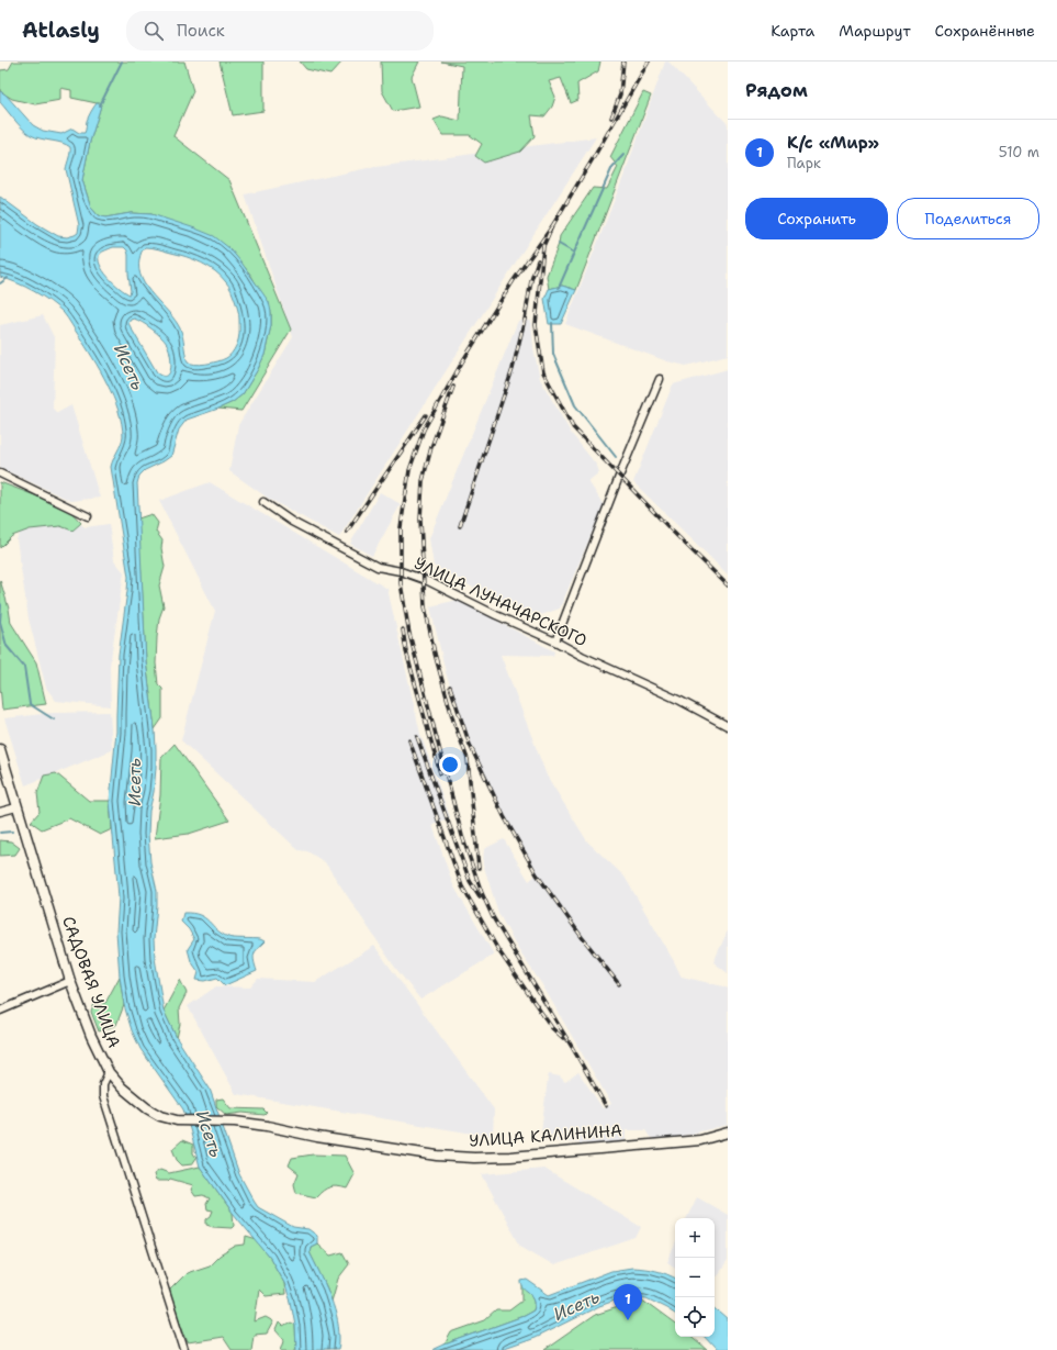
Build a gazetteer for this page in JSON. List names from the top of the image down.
{
  "streets": {
    "main road": ["САДОВАЯ УЛИЦА", "УЛИЦА КАЛИНИНА"],
    "street": ["УЛИЦА ЛУНАЧАРСКОГО"]
  },
  "crossings": [
    ["САДОВАЯ УЛИЦА", "УЛИЦА КАЛИНИНА"]
  ],
  "water": ["Исеть"],
  "page": {
    "header": "Atlasly",
    "search": "Поиск",
    "nav": ["Карта", "Маршрут", "Сохранённые"],
    "heading": "Рядом",
    "list": [
      {
        "mark": "1",
        "name": "К/с «Мир»",
        "note": "Парк",
        "value": "510 m"
      }
    ],
    "buttons": ["Сохранить", "Поделиться"],
    "map_buttons": ["+", "−"],
    "pins": "1"
  }
}
